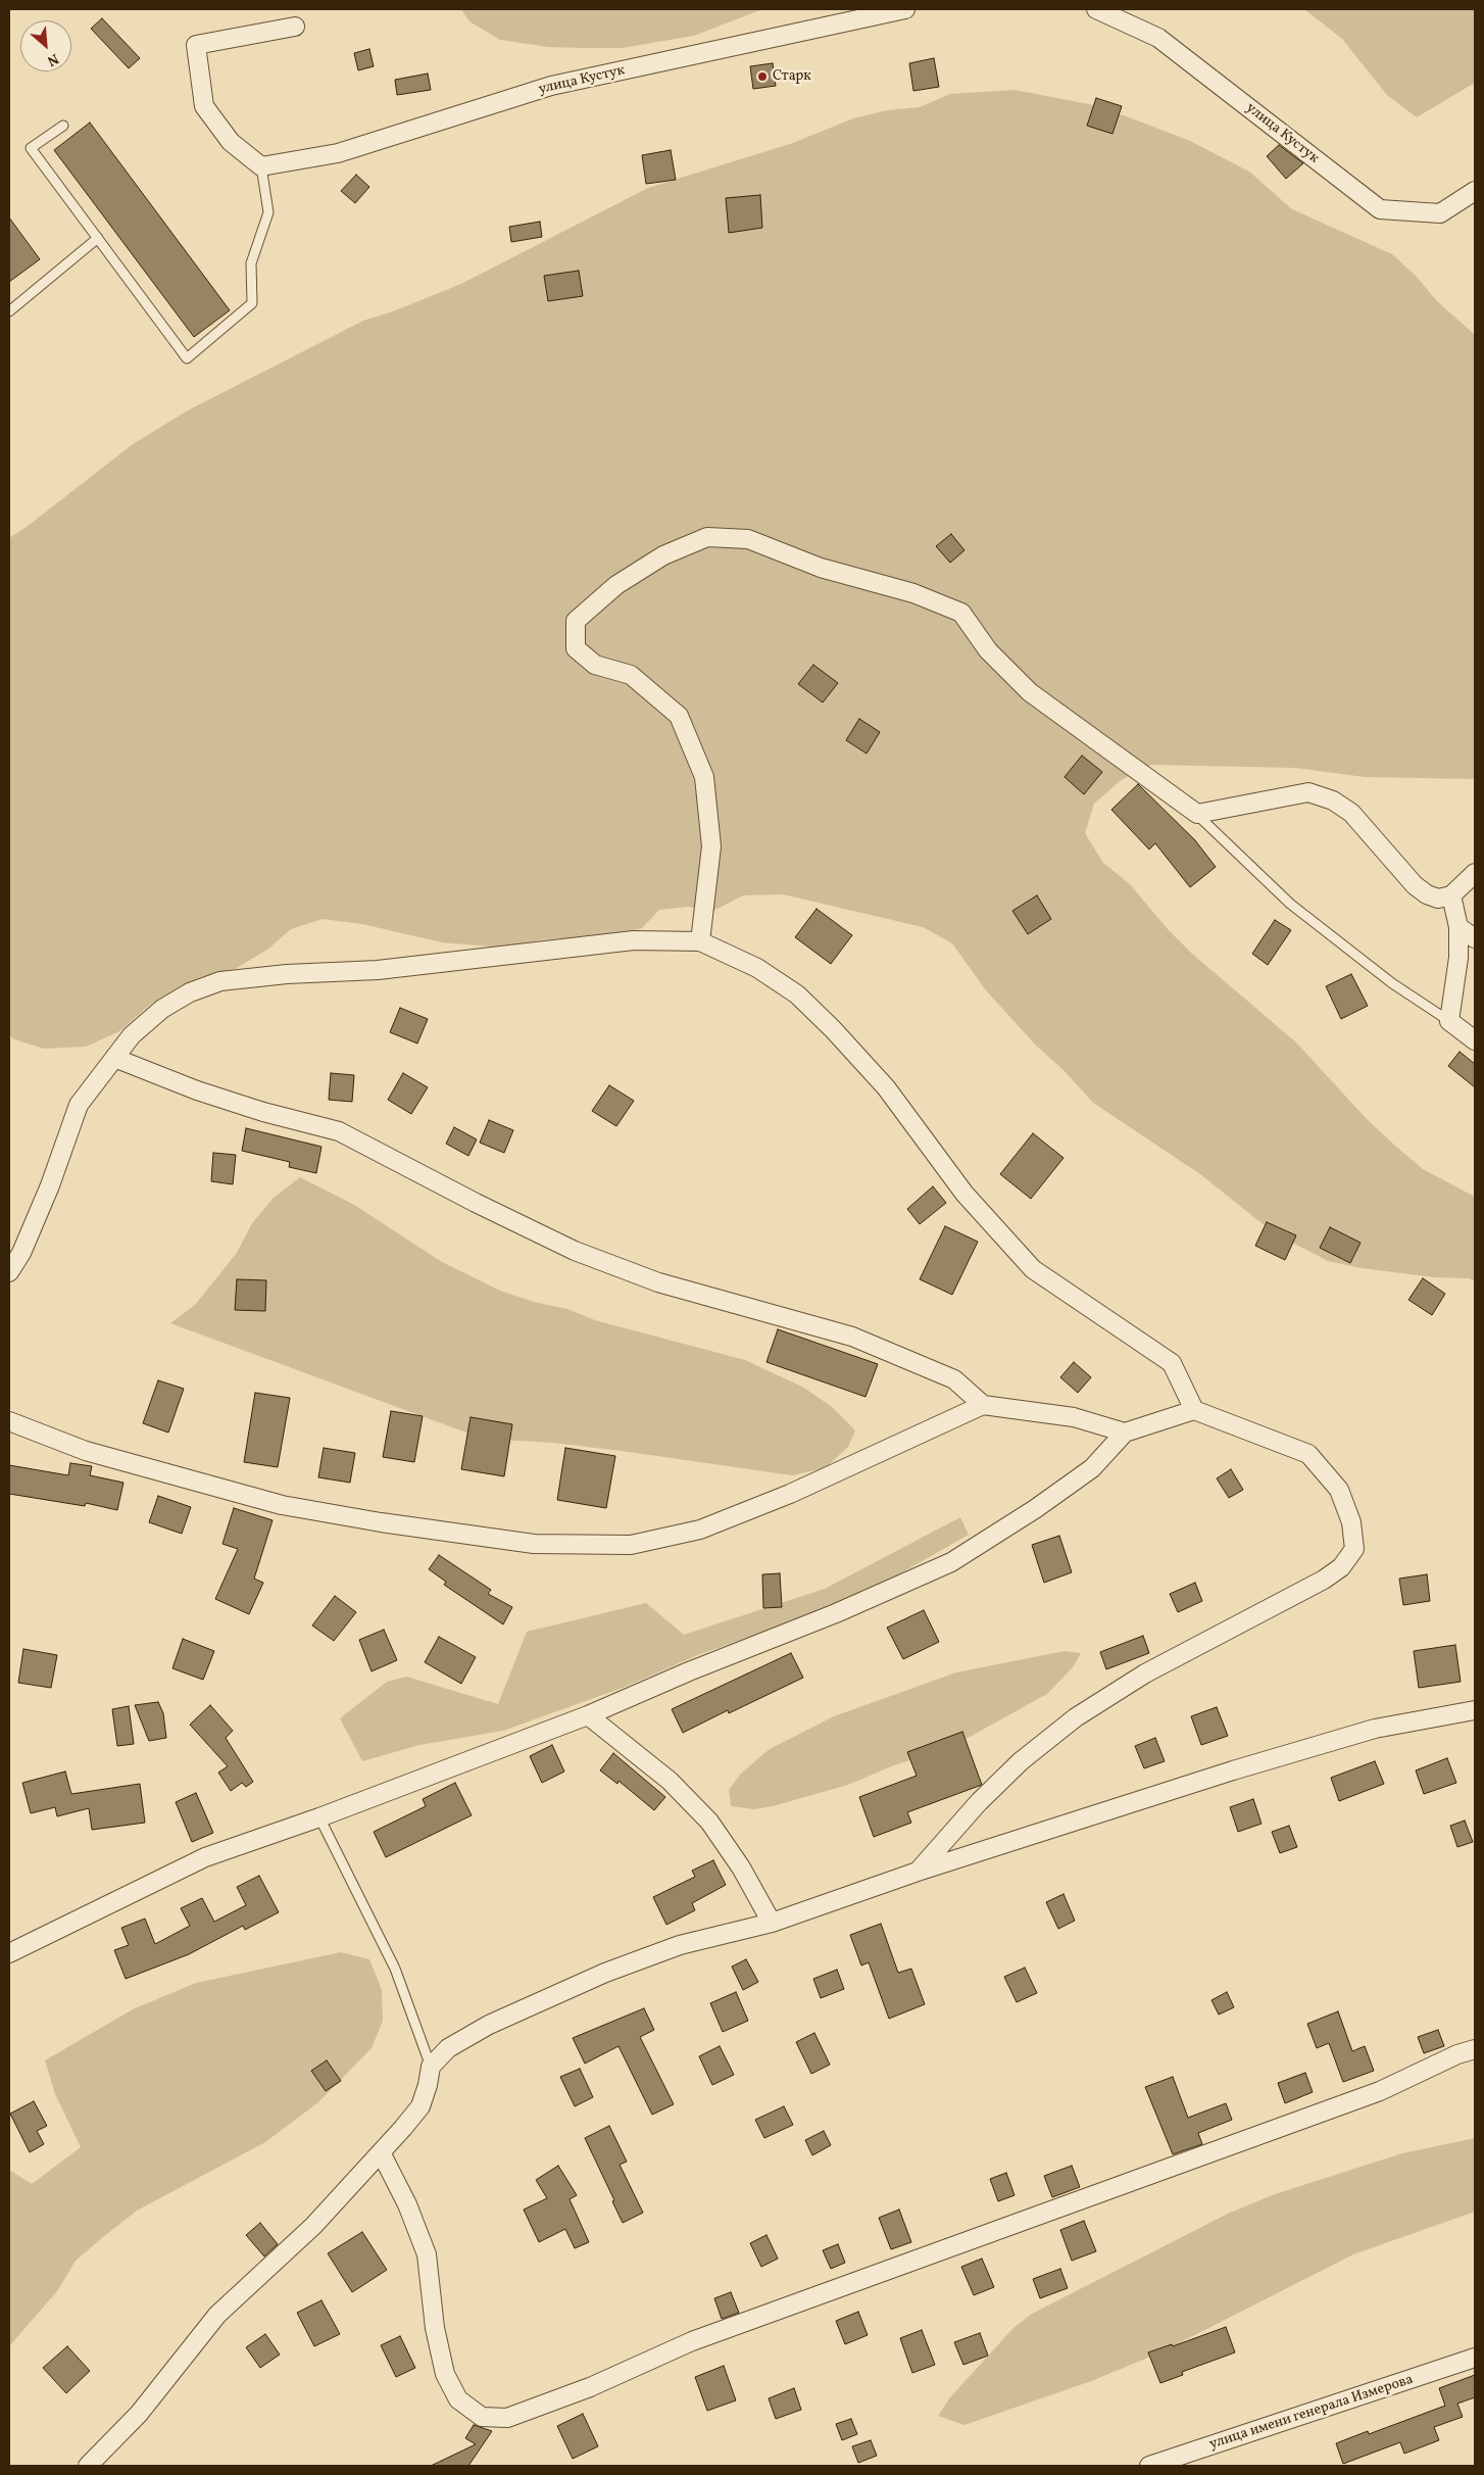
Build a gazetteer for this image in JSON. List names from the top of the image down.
{
  "streets": {
    "street": ["улица Кустук", "улица имени генерала Измерова"]
  },
  "places": ["Старк"],
  "north": "bottom right"
}
